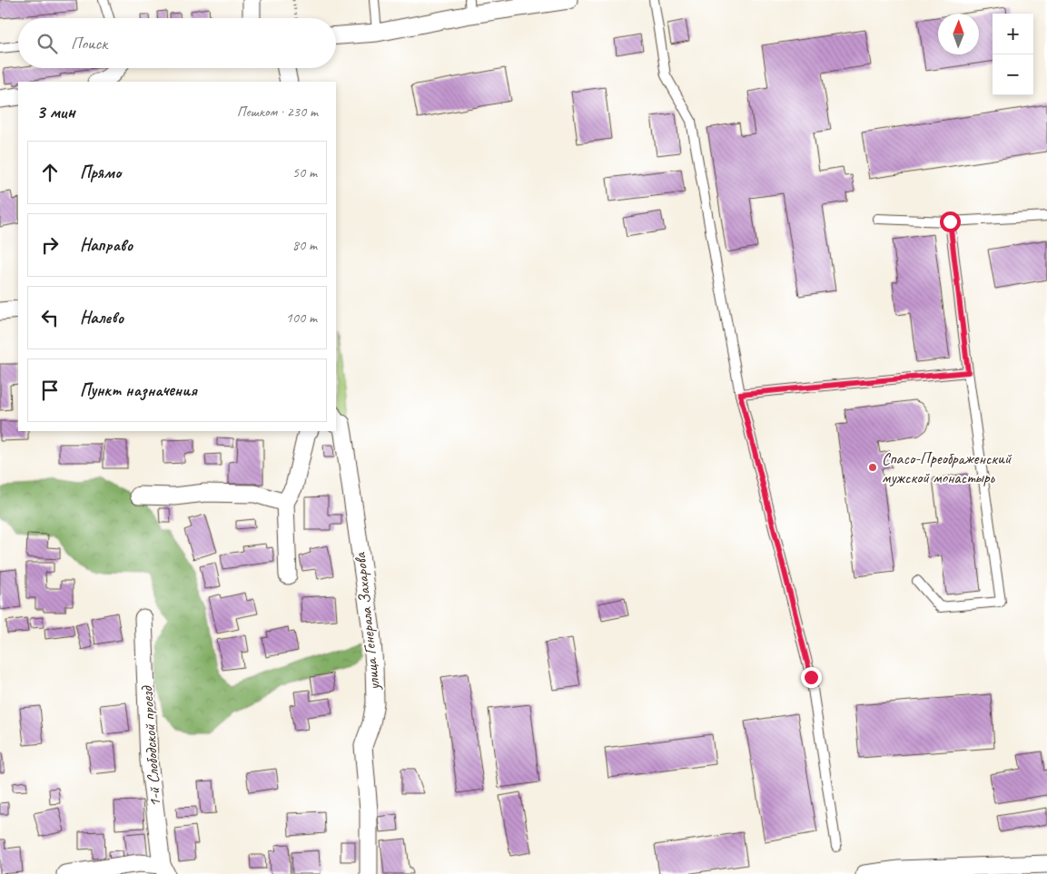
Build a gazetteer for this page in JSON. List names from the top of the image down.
{
  "streets": {
    "street": ["улица Генерала Захарова", "1-й Слободской проезд"]
  },
  "places": ["Спасо-Преображенский мужской монастырь"],
  "north": "top",
  "page": {
    "map_buttons": ["+", "−"],
    "search": "Поиск",
    "heading": ["3 мин", "Пешком · 230 m"],
    "list": [
      ["Прямо", "50 m"],
      ["Направо", "80 m"],
      ["Налево", "100 m"],
      "Пункт назначения"
    ]
  }
}
